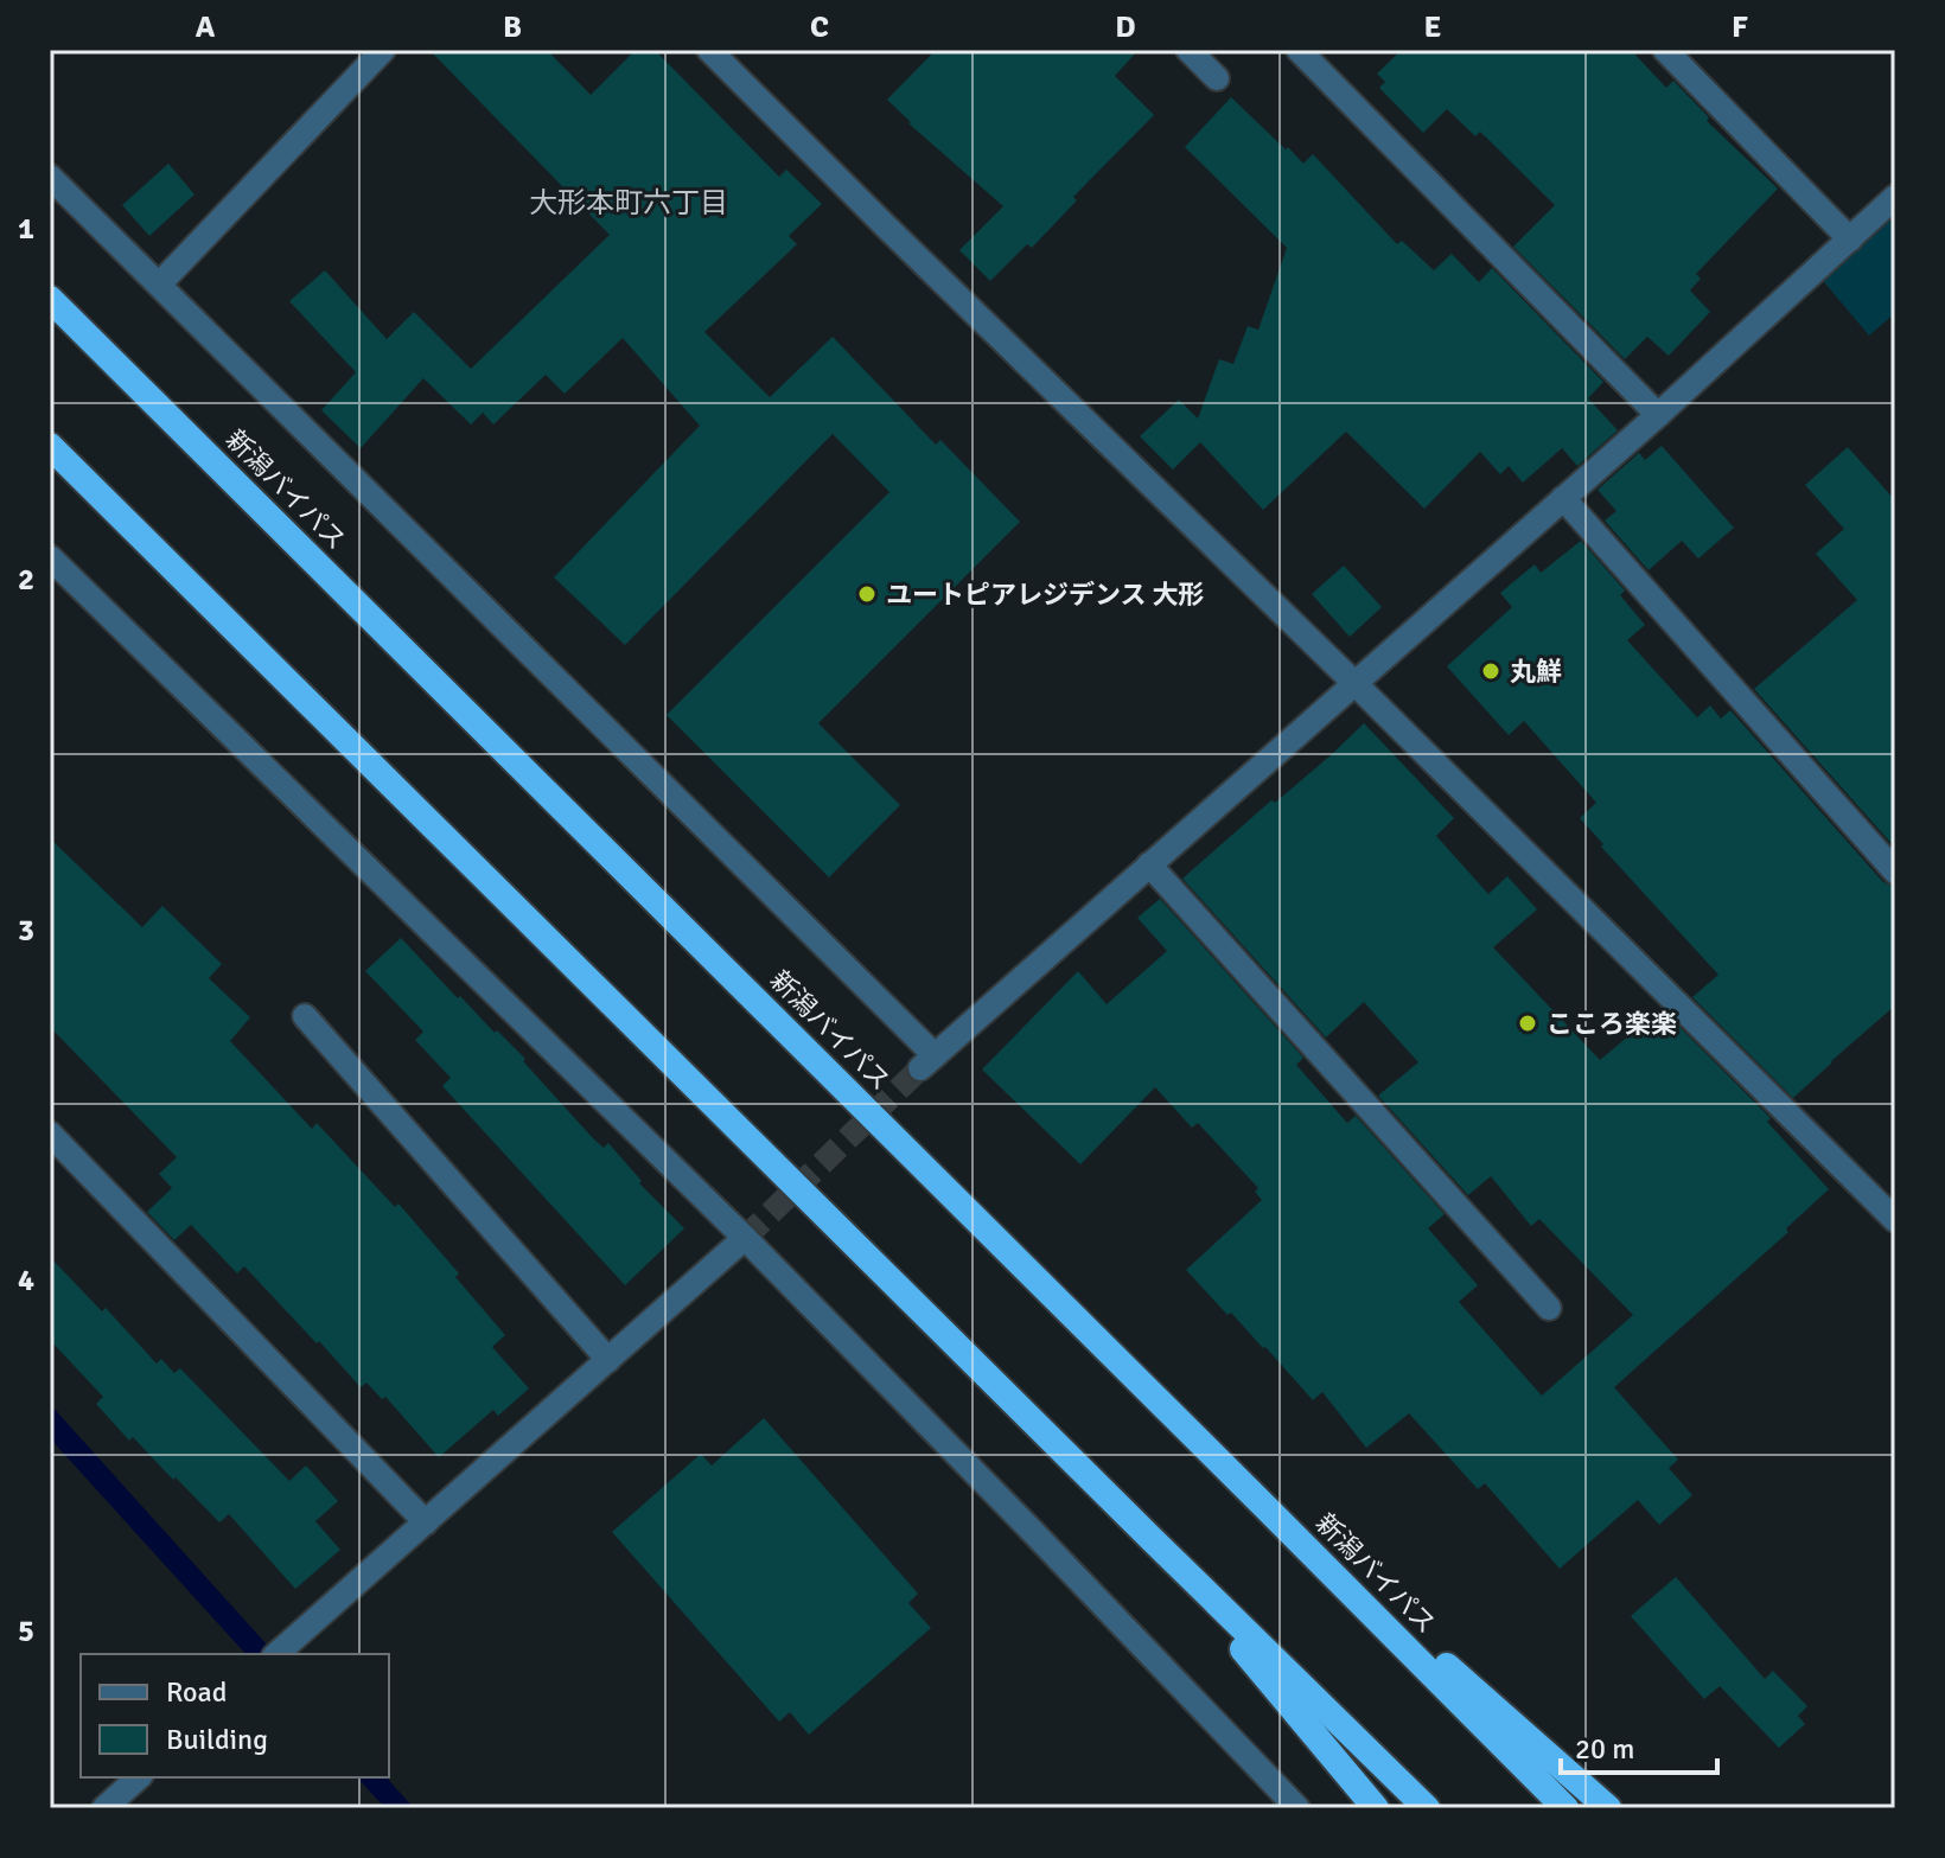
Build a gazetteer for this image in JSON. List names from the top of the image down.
{
  "streets": {
    "highway": ["新潟バイパス"]
  },
  "districts": ["大形本町六丁目"],
  "places": ["ユートピアレジデンス 大形", "丸鮮", "こころ楽楽"],
  "legend": ["Road", "Building"],
  "scale_bar": "20 m",
  "grid": {
    "columns": [
      "A",
      "B",
      "C",
      "D",
      "E",
      "F"
    ],
    "rows": [
      "1",
      "2",
      "3",
      "4",
      "5"
    ]
  }
}
